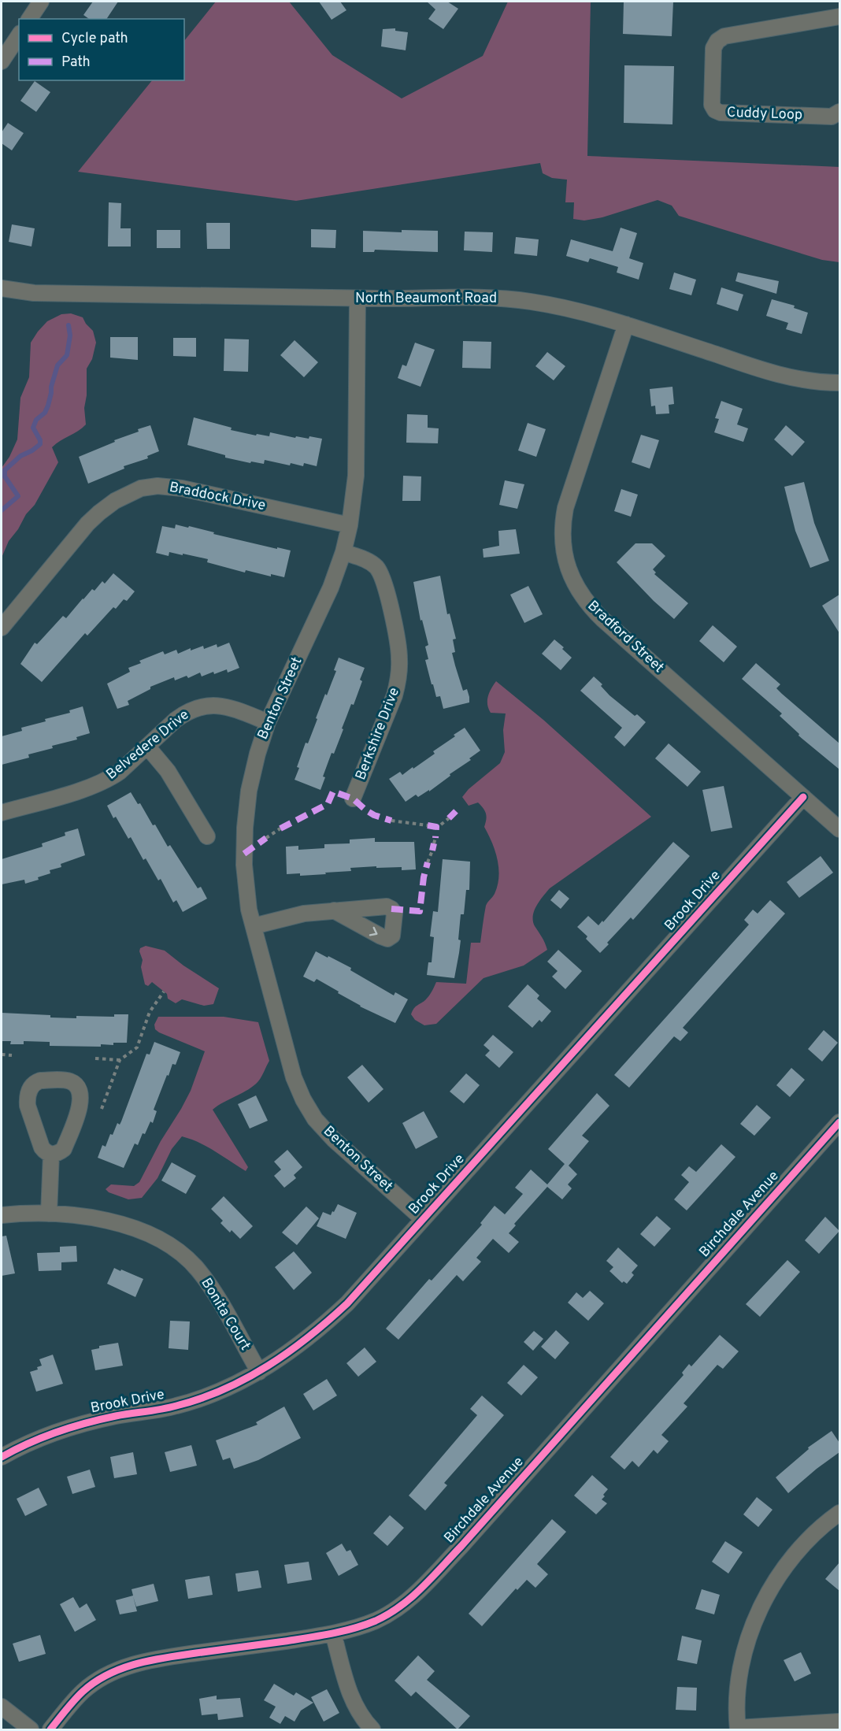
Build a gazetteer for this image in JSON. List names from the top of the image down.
{
  "streets": {
    "street": [
      "Cuddy Loop",
      "North Beaumont Road",
      "Braddock Drive",
      "Bradford Street",
      "Benton Street",
      "Berkshire Drive",
      "Belvedere Drive",
      "Brook Drive",
      "Birchdale Avenue",
      "Bonita Court"
    ]
  },
  "crossings": [
    ["North Beaumont Road", "Bradford Street"],
    ["North Beaumont Road", "Benton Street"],
    ["Braddock Drive", "Benton Street"],
    ["Bradford Street", "Brook Drive"],
    ["Benton Street", "Berkshire Drive"],
    ["Benton Street", "Belvedere Drive"],
    ["Benton Street", "Brook Drive"],
    ["Brook Drive", "Bonita Court"]
  ],
  "legend": ["Cycle path", "Path"]
}
